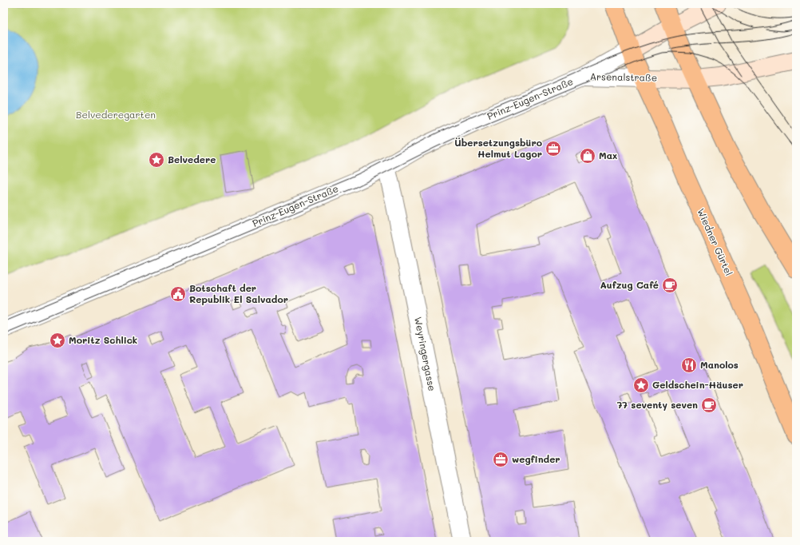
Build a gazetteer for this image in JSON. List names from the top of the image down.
{
  "streets": {
    "main road": ["Arsenalstraße", "Wiedner Gürtel"],
    "street": ["Prinz-Eugen-Straße", "Weyringergasse"]
  },
  "crossings": [
    ["Arsenalstraße", "Prinz-Eugen-Straße"],
    ["Arsenalstraße", "Wiedner Gürtel"],
    ["Prinz-Eugen-Straße", "Weyringergasse"]
  ],
  "parks": ["Belvederegarten"],
  "places": {
    "office": ["Übersetzungsbüro Helmut Lagor", "wegfinder"],
    "shop": ["Max"],
    "place": ["Belvedere", "Moritz Schlick", "Geldschein-Häuser"],
    "cafe": ["Aufzug Café", "77 seventy seven"],
    "public building": ["Botschaft der Republik El Salvador"],
    "restaurant": ["Manolos"]
  }
}
